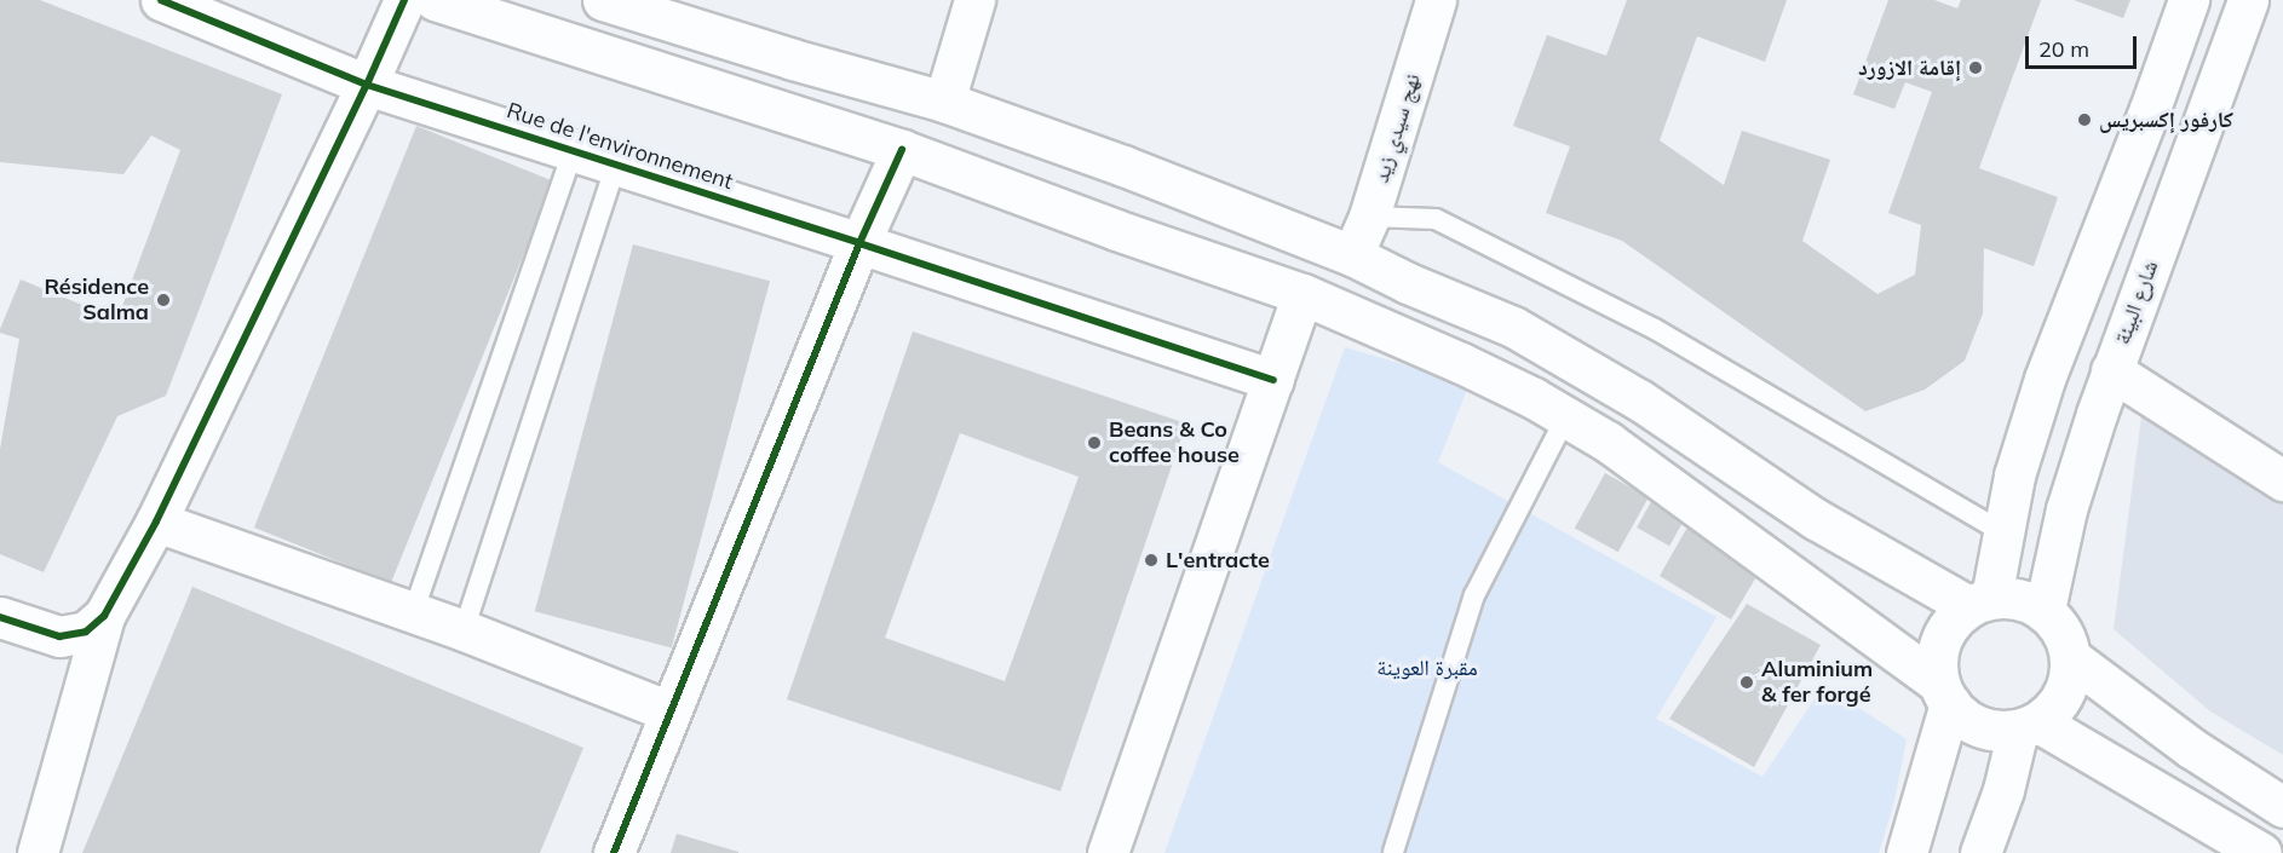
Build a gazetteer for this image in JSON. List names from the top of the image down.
{
  "streets": {
    "street": ["نهج سيدي زيد", "Rue de l'environnement", "شارع البيئة"]
  },
  "parks": ["مقبرة العوينة"],
  "places": [
    "إقامة الازورد",
    "كارفور إكسبريس",
    "Résidence Salma",
    "Beans & Co coffee house",
    "L'entracte",
    "Aluminium & fer forgé"
  ],
  "scale_bar": "20 m"
}
